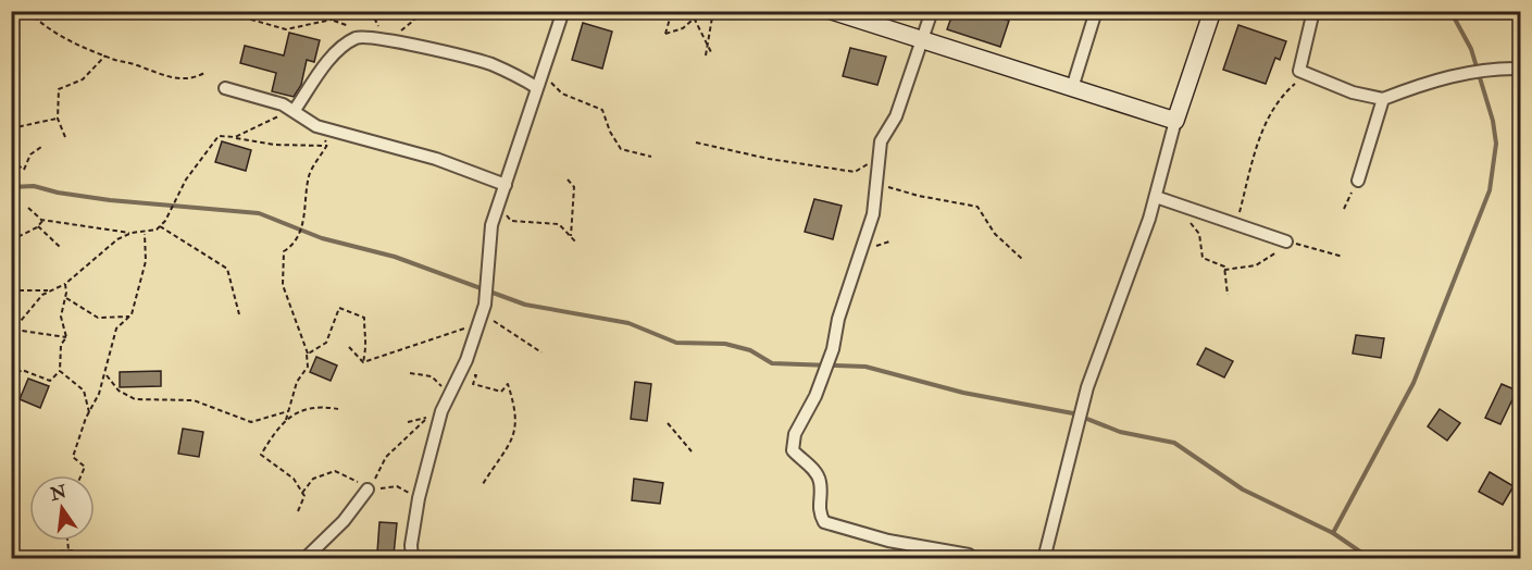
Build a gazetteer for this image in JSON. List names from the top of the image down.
{
  "north": "top"
}
